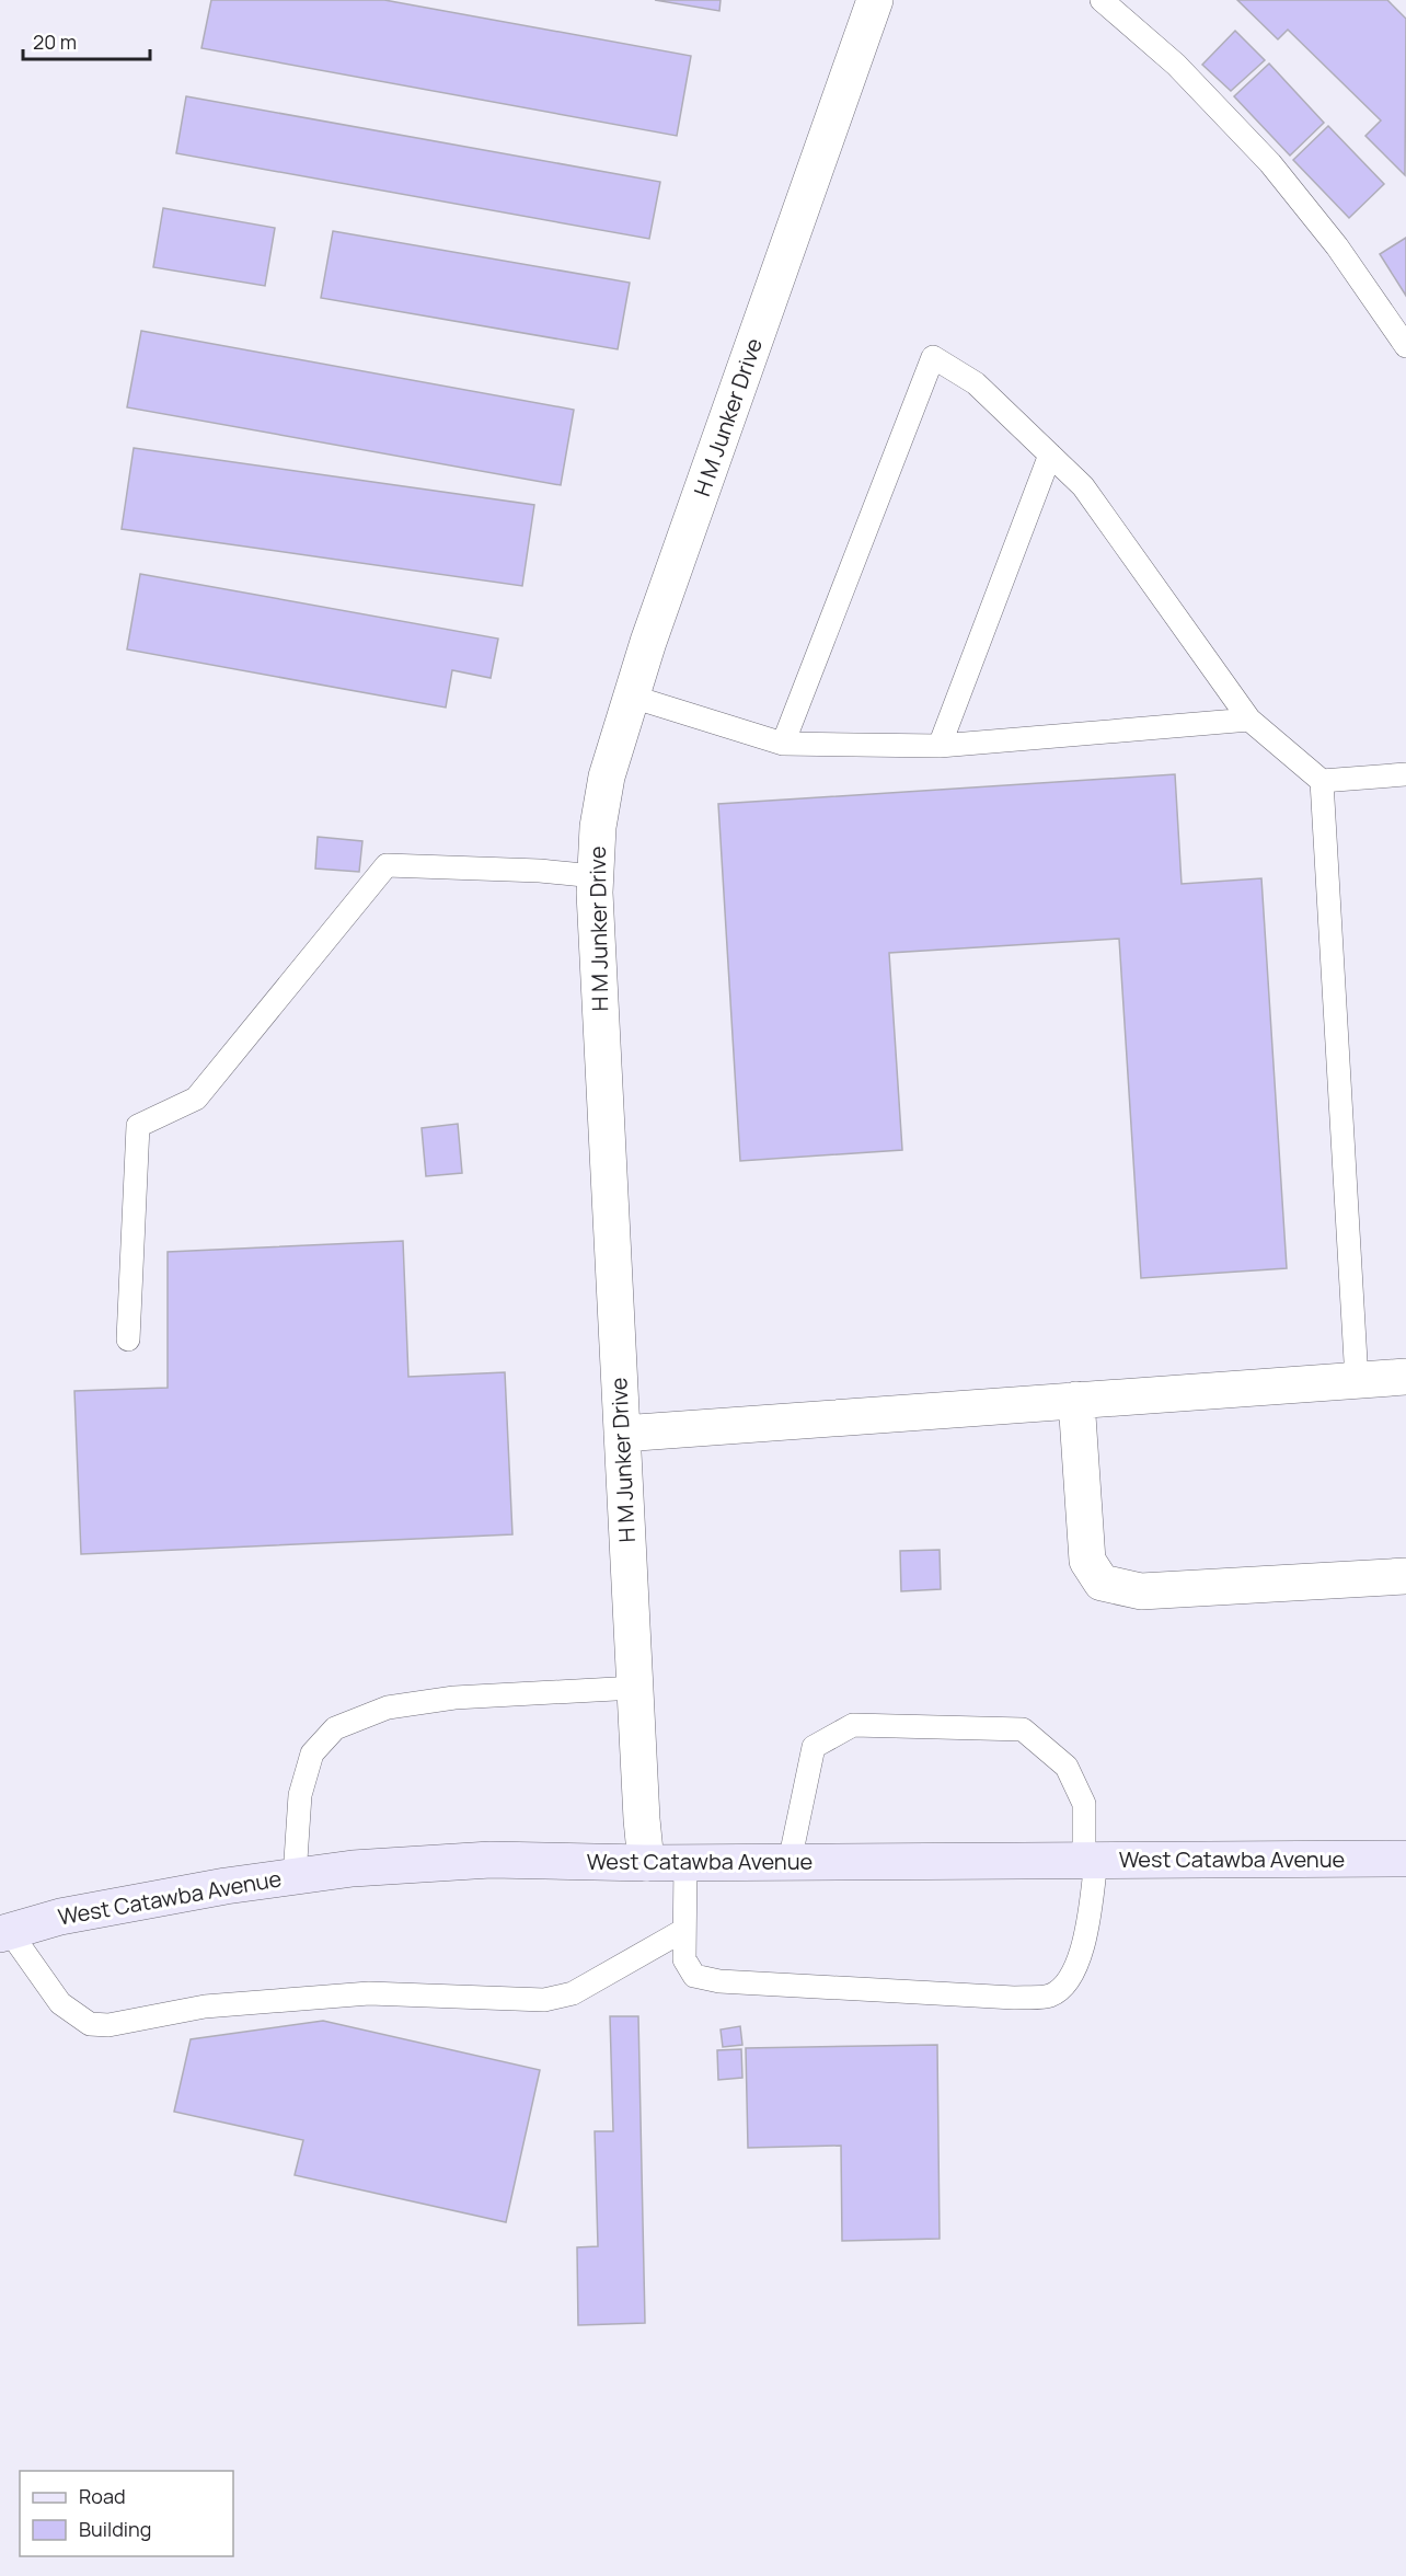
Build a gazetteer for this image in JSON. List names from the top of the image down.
{
  "streets": {
    "main road": ["West Catawba Avenue"],
    "street": ["H M Junker Drive"]
  },
  "crossings": [
    ["H M Junker Drive", "West Catawba Avenue"]
  ],
  "legend": ["Road", "Building"],
  "scale_bar": "20 m"
}
